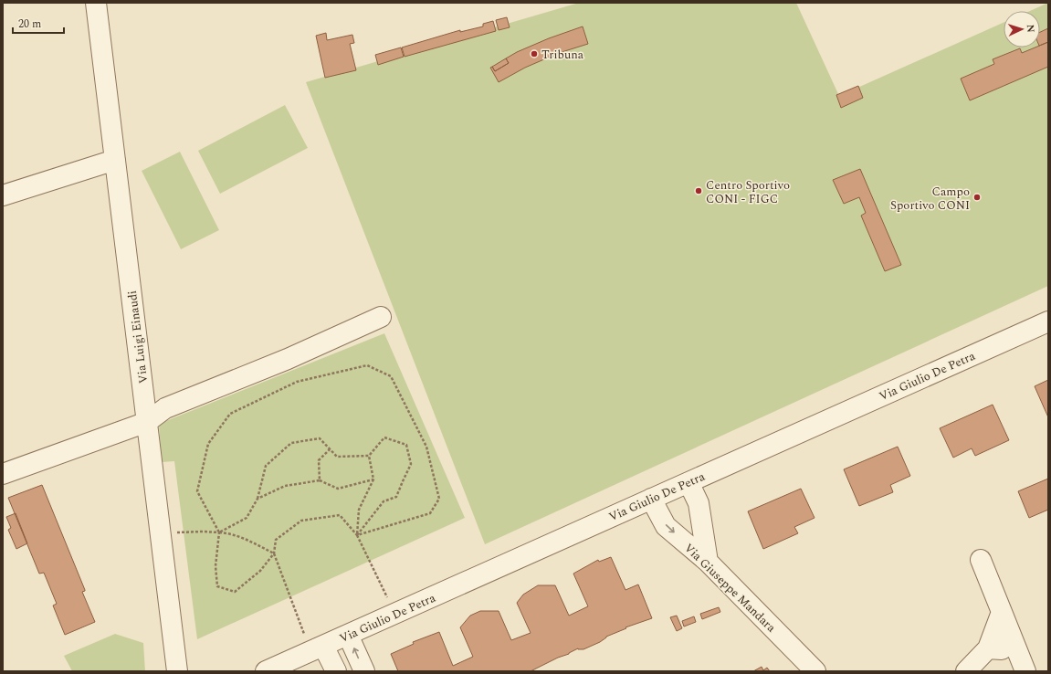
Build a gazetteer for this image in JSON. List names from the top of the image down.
{
  "streets": {
    "street": ["Via Luigi Einaudi", "Via Giulio De Petra", "Via Giuseppe Mandara"]
  },
  "crossings": [
    ["Via Giulio De Petra", "Via Giuseppe Mandara"]
  ],
  "one_way": ["Via Giuseppe Mandara"],
  "places": ["Tribuna", "Centro Sportivo CONI - FIGC", "Campo Sportivo CONI"],
  "scale_bar": "20 m",
  "north": "right"
}
